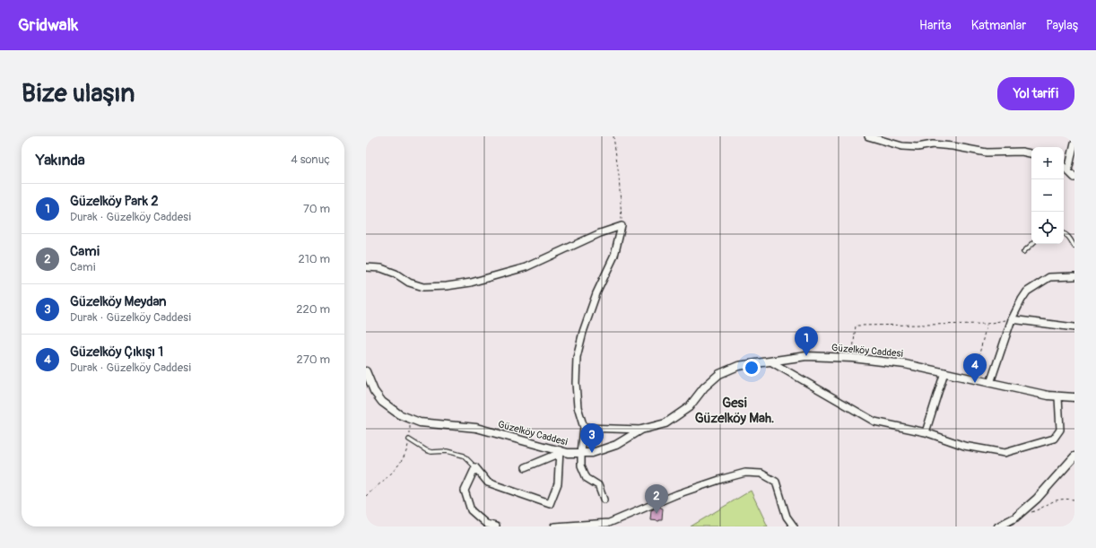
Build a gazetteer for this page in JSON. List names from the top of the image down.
{
  "streets": {
    "street": ["Güzelköy Caddesi"]
  },
  "districts": ["Gesi Güzelköy Mah."],
  "page": {
    "header": "Gridwalk",
    "nav": ["Harita", "Katmanlar", "Paylaş"],
    "buttons": "Yol tarifi",
    "title": "Bize ulaşın",
    "heading": ["Yakında", "4 sonuç"],
    "map_buttons": ["+", "−"],
    "list": [
      {
        "mark": "1",
        "name": "Güzelköy Park 2",
        "note": "Durak · Güzelköy Caddesi",
        "value": "70 m"
      },
      {
        "mark": "2",
        "name": "Cami",
        "note": "Cami",
        "value": "210 m"
      },
      {
        "mark": "3",
        "name": "Güzelköy Meydan",
        "note": "Durak · Güzelköy Caddesi",
        "value": "220 m"
      },
      {
        "mark": "4",
        "name": "Güzelköy Çıkışı 1",
        "note": "Durak · Güzelköy Caddesi",
        "value": "270 m"
      }
    ],
    "pins": [
      "1",
      "4",
      "3",
      "2"
    ]
  }
}
